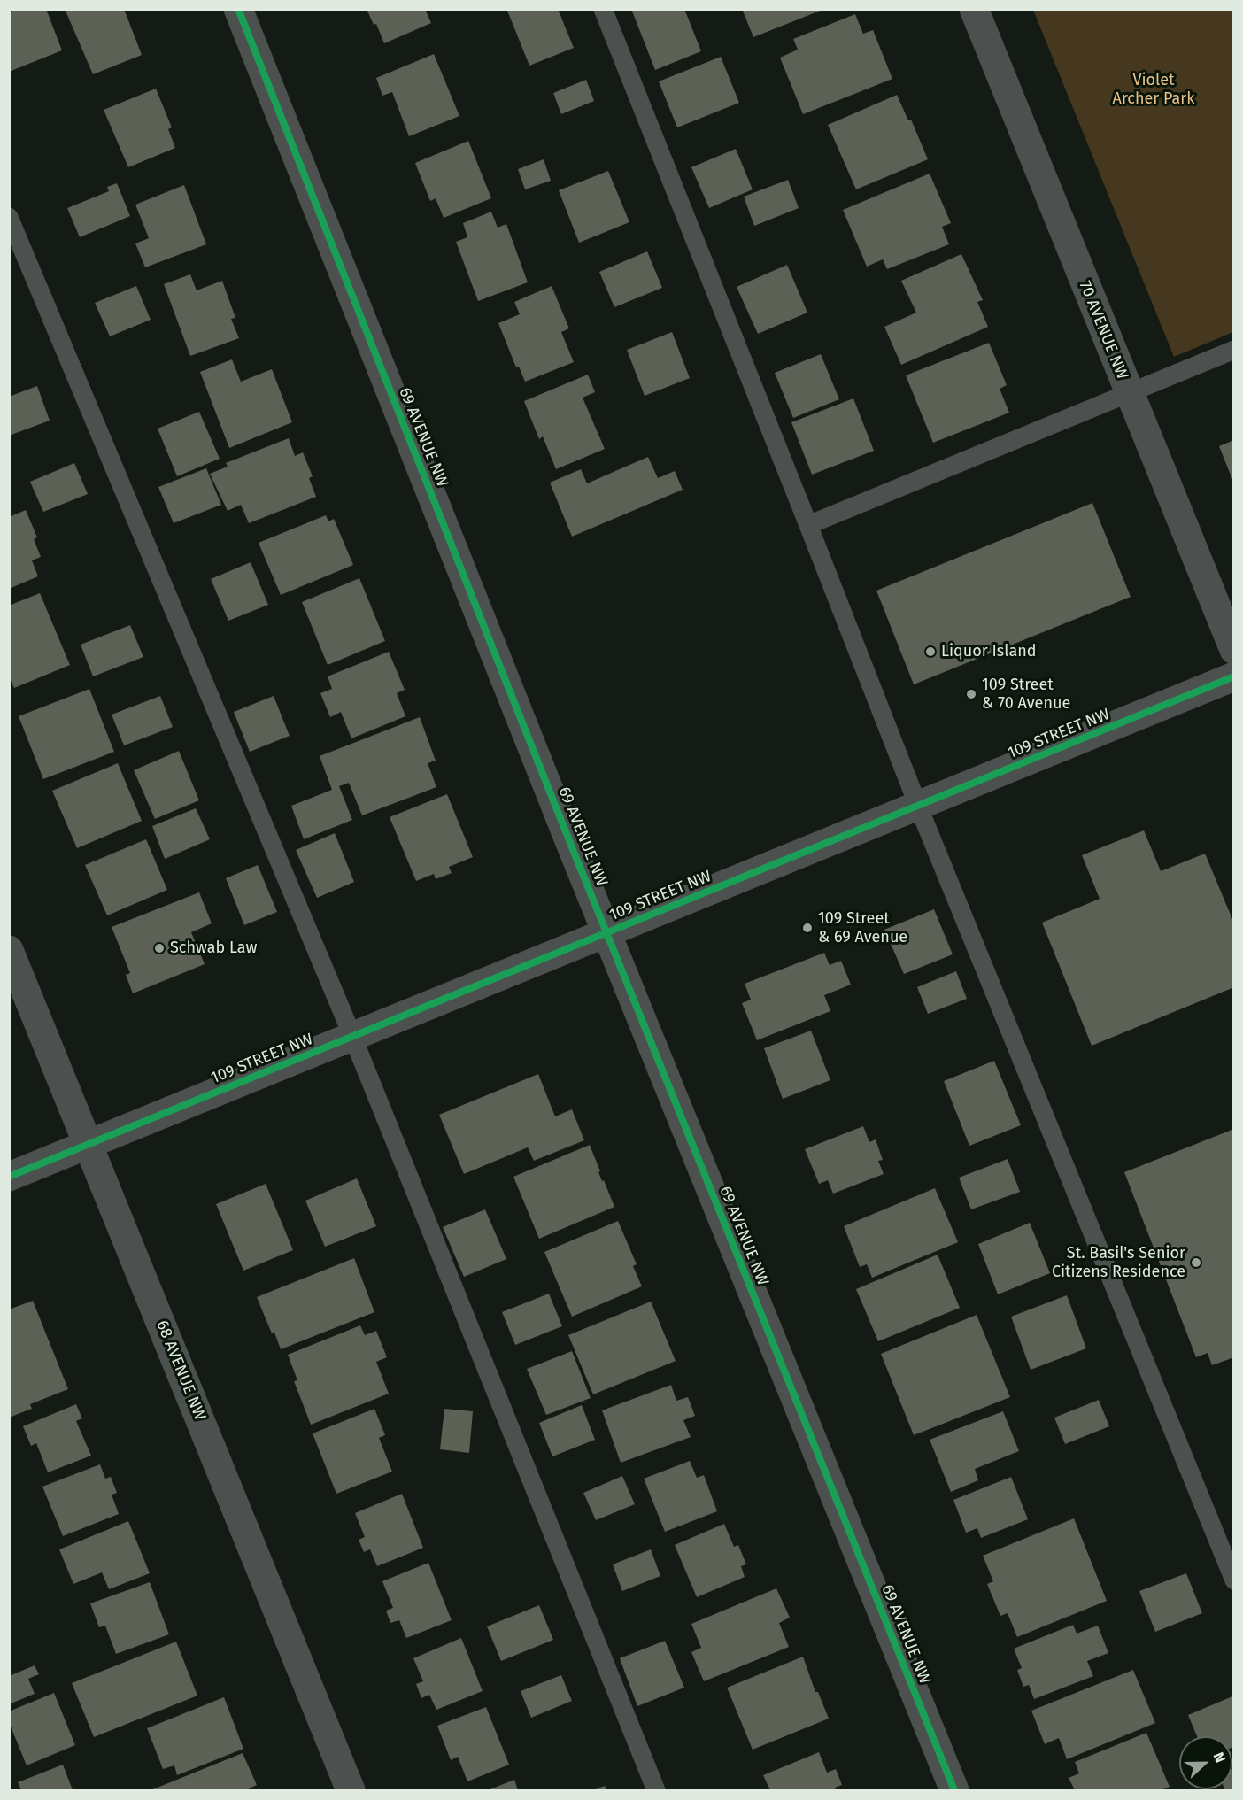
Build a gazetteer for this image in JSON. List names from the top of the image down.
{
  "streets": {
    "street": [
      "70 AVENUE NW",
      "69 AVENUE NW",
      "109 STREET NW",
      "68 AVENUE NW"
    ]
  },
  "crossings": [
    ["69 AVENUE NW", "109 STREET NW"],
    ["109 STREET NW", "68 AVENUE NW"]
  ],
  "parks": ["Violet Archer Park"],
  "places": [
    "Liquor Island",
    "109 Street & 70 Avenue",
    "109 Street & 69 Avenue",
    "Schwab Law",
    "St. Basil's Senior Citizens Residence"
  ],
  "north": "right"
}
